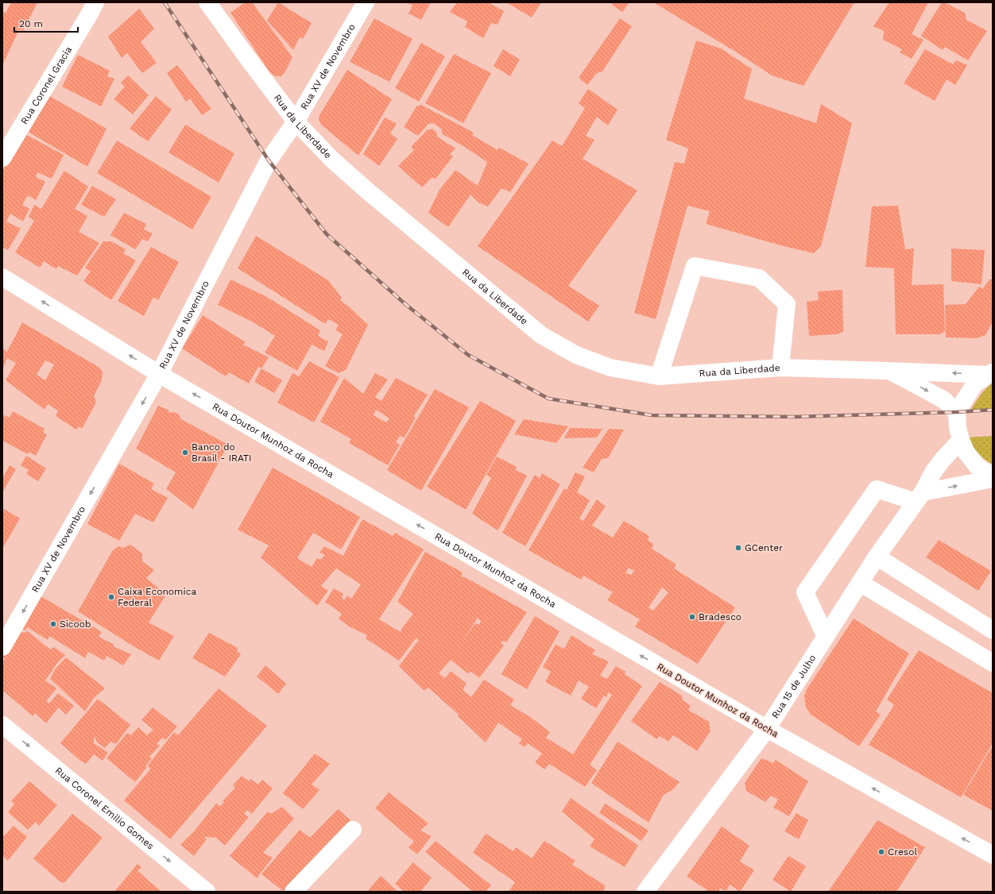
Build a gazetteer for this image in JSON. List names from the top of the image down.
{
  "streets": {
    "main road": [
      "Rua XV de Novembro",
      "Rua Coronel Gracia",
      "Rua da Liberdade",
      "Rua Doutor Munhoz da Rocha",
      "Rua 15 de Julho",
      "Rua Coronel Emilio Gomes"
    ]
  },
  "crossings": [
    ["Rua XV de Novembro", "Rua da Liberdade"],
    ["Rua XV de Novembro", "Rua Doutor Munhoz da Rocha"],
    ["Rua Doutor Munhoz da Rocha", "Rua 15 de Julho"]
  ],
  "one_way": ["Rua XV de Novembro", "Rua Doutor Munhoz da Rocha", "Rua Coronel Emilio Gomes"],
  "places": [
    "Banco do Brasil - IRATI",
    "GCenter",
    "Caixa Economica Federal",
    "Bradesco",
    "Sicoob",
    "Cresol"
  ],
  "scale_bar": "20 m"
}
